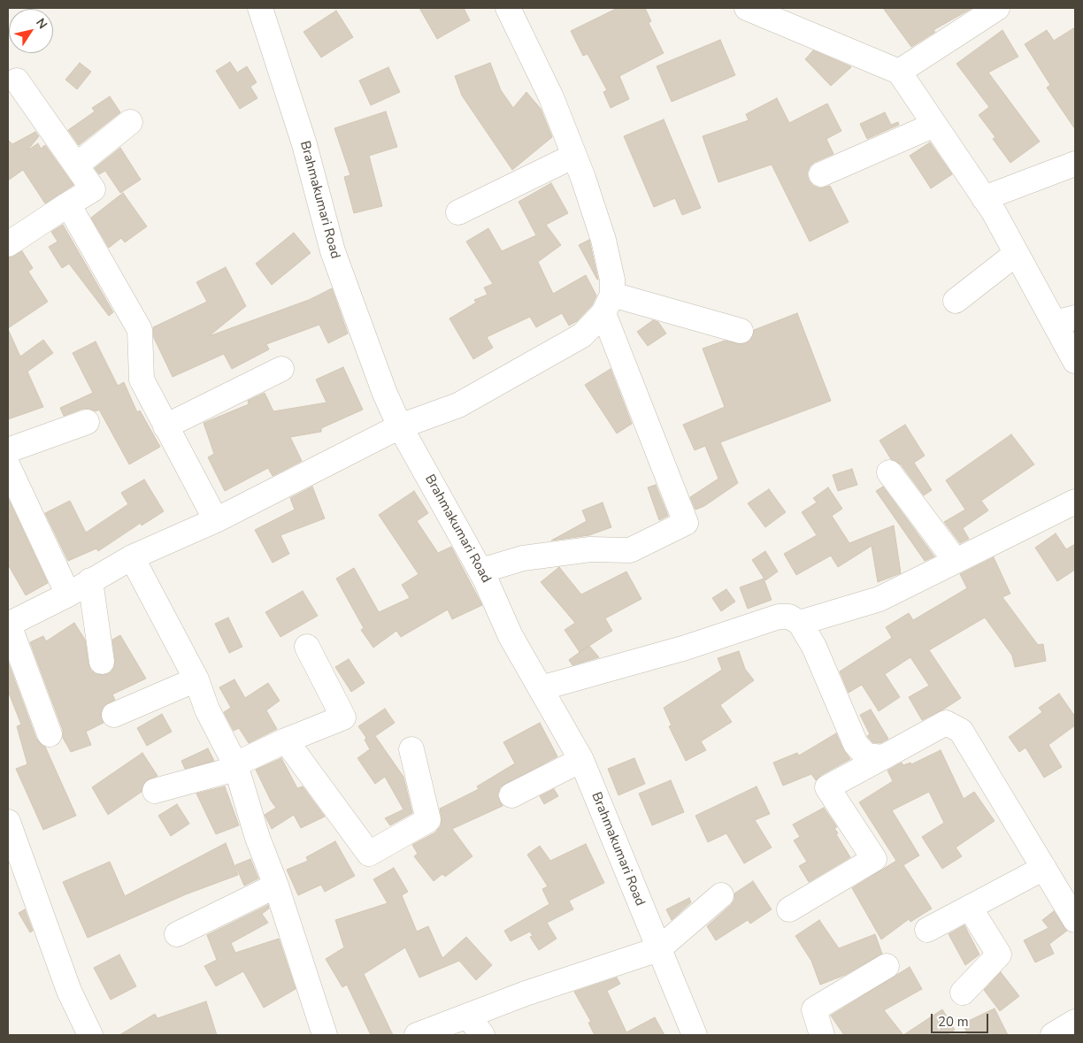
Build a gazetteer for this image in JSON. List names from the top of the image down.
{
  "streets": {
    "street": ["Brahmakumari Road"]
  },
  "scale_bar": "20 m",
  "north": "top right"
}
